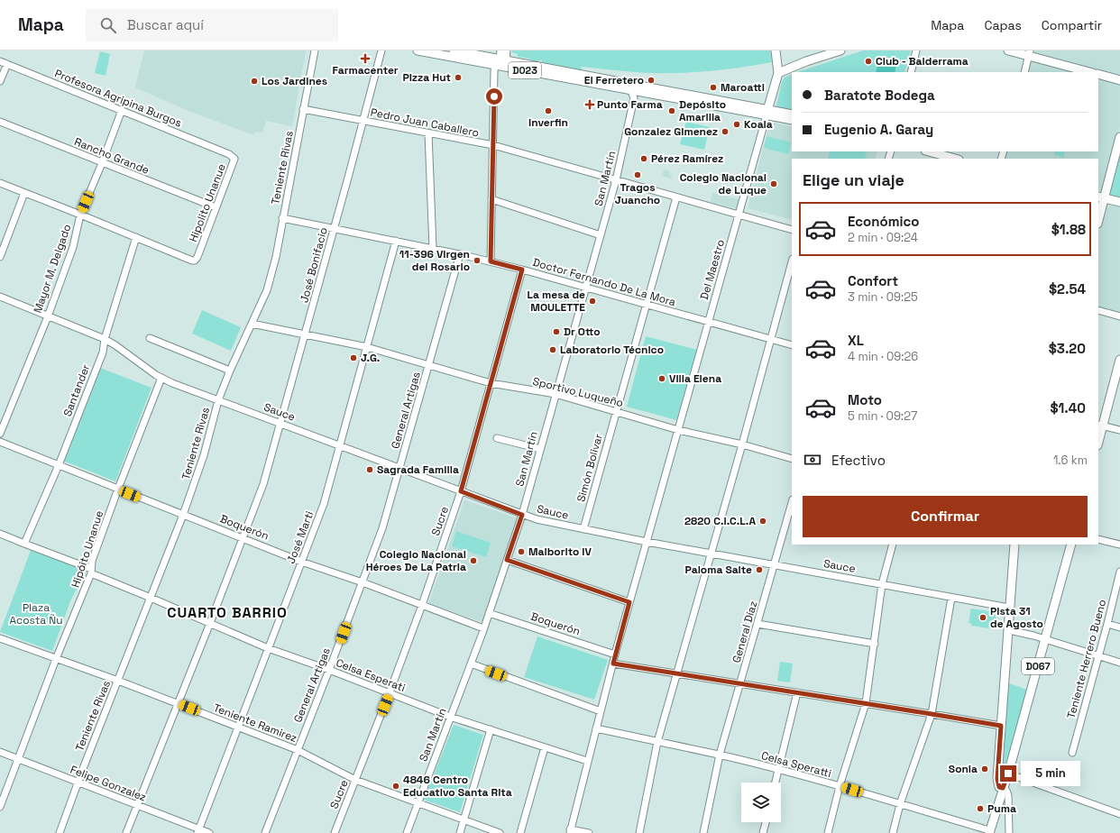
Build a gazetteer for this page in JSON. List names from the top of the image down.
{
  "streets": {
    "main road": ["D023", "D067"],
    "street": [
      "Profesora Agripina Burgos",
      "Pedro Juan Caballero",
      "Rancho Grande",
      "Teniente Rivas",
      "San Martín",
      "Hipolito Unanue",
      "José Bonifacio",
      "Mayor M. Delgado",
      "Del Maestro",
      "Doctor Fernando De La Mora",
      "Santander",
      "Sportivo Luqueño",
      "General Artigas",
      "Sauce",
      "Simón Bolivar",
      "Sucre",
      "Boquerón",
      "José Marti",
      "Hipóito Unanue",
      "General Díaz",
      "Teniente Herrero Bueno",
      "Celsa Esperati",
      "Teniente Ramirez",
      "Celsa Speratti",
      "Felipe Gonzalez"
    ]
  },
  "crossings": [
    ["D023", "San Martín"],
    ["D023", "Del Maestro"],
    ["Profesora Agripina Burgos", "Hipolito Unanue"],
    ["Profesora Agripina Burgos", "Mayor M. Delgado"],
    ["Pedro Juan Caballero", "Teniente Rivas"],
    ["Pedro Juan Caballero", "San Martín"],
    ["Pedro Juan Caballero", "José Bonifacio"],
    ["Pedro Juan Caballero", "Del Maestro"],
    ["Pedro Juan Caballero", "Simón Bolivar"],
    ["Rancho Grande", "Hipolito Unanue"],
    ["Rancho Grande", "Mayor M. Delgado"],
    ["Teniente Rivas", "Doctor Fernando De La Mora"],
    ["Teniente Rivas", "Sportivo Luqueño"],
    ["Teniente Rivas", "Sauce"],
    ["Teniente Rivas", "Boquerón"],
    ["Teniente Rivas", "Celsa Esperati"],
    ["Teniente Rivas", "Teniente Ramirez"],
    ["Teniente Rivas", "Felipe Gonzalez"],
    ["San Martín", "Doctor Fernando De La Mora"],
    ["San Martín", "Sportivo Luqueño"],
    ["San Martín", "Sauce"],
    ["San Martín", "Boquerón"],
    ["San Martín", "Celsa Esperati"],
    ["San Martín", "Teniente Ramirez"],
    ["Hipolito Unanue", "Santander"],
    ["José Bonifacio", "Doctor Fernando De La Mora"],
    ["José Bonifacio", "Sportivo Luqueño"],
    ["José Bonifacio", "Sauce"],
    ["José Bonifacio", "Boquerón"],
    ["José Bonifacio", "Celsa Esperati"],
    ["José Bonifacio", "Teniente Ramirez"],
    ["José Bonifacio", "Felipe Gonzalez"],
    ["Mayor M. Delgado", "Sauce"],
    ["Del Maestro", "Doctor Fernando De La Mora"],
    ["Del Maestro", "Sportivo Luqueño"],
    ["Del Maestro", "Sauce"],
    ["Del Maestro", "Boquerón"],
    ["Del Maestro", "Celsa Esperati"],
    ["Del Maestro", "Celsa Speratti"],
    ["Doctor Fernando De La Mora", "General Artigas"],
    ["Doctor Fernando De La Mora", "Simón Bolivar"],
    ["Doctor Fernando De La Mora", "Sucre"],
    ["Doctor Fernando De La Mora", "José Marti"],
    ["Santander", "Sauce"],
    ["Santander", "Boquerón"],
    ["Santander", "Celsa Esperati"],
    ["Sportivo Luqueño", "General Artigas"],
    ["Sportivo Luqueño", "Simón Bolivar"],
    ["Sportivo Luqueño", "Sucre"],
    ["Sportivo Luqueño", "José Marti"],
    ["General Artigas", "Sauce"],
    ["General Artigas", "Boquerón"],
    ["General Artigas", "Celsa Esperati"],
    ["General Artigas", "Teniente Ramirez"],
    ["Sauce", "Simón Bolivar"],
    ["Sauce", "Sucre"],
    ["Sauce", "José Marti"],
    ["Sauce", "Hipóito Unanue"],
    ["Sauce", "General Díaz"],
    ["Sauce", "D067"],
    ["Sucre", "Boquerón"],
    ["Sucre", "Celsa Esperati"],
    ["Sucre", "Teniente Ramirez"],
    ["Boquerón", "José Marti"],
    ["Boquerón", "Hipóito Unanue"],
    ["José Marti", "Celsa Esperati"],
    ["José Marti", "Teniente Ramirez"],
    ["José Marti", "Felipe Gonzalez"],
    ["Hipóito Unanue", "Celsa Esperati"],
    ["Hipóito Unanue", "Teniente Ramirez"],
    ["Hipóito Unanue", "Felipe Gonzalez"],
    ["General Díaz", "Celsa Speratti"],
    ["D067", "Celsa Speratti"]
  ],
  "districts": ["CUARTO BARRIO"],
  "parks": ["Plaza Acosta Ñu"],
  "places": {
    "health": ["Farmacenter", "Punto Farma"],
    "other": [
      "Club - Balderrama",
      "Pizza Hut",
      "El Ferretero",
      "Los Jardines",
      "Maroatti",
      "Inverfin",
      "Depósito Amarilla",
      "Koala",
      "Gonzalez Gimenez",
      "Pérez Ramírez",
      "Tragos Juancho",
      "Colegio Nacional de Luque",
      "11-396 Virgen del Rosario",
      "La mesa de MOULETTE",
      "Dr Otto",
      "Laboratorio Técnico",
      "J.G.",
      "Villa Elena",
      "Sagrada Familia",
      "2820 C.I.C.L.A",
      "Malborito IV",
      "Colegio Nacional Héroes De La Patria",
      "Paloma Saite",
      "Pista 31 de Agosto",
      "Sonia",
      "4846 Centro Educativo Santa Rita",
      "Puma"
    ]
  },
  "page": {
    "header": "Mapa",
    "search": "Buscar aquí",
    "nav": ["Mapa", "Capas", "Compartir"],
    "banner": ["Baratote Bodega", "Eugenio A. Garay"],
    "heading": "Elige un viaje",
    "list": [
      {
        "name": "Económico",
        "note": "2 min · 09:24",
        "value": "$1.88"
      },
      {
        "name": "Confort",
        "note": "3 min · 09:25",
        "value": "$2.54"
      },
      {
        "name": "XL",
        "note": "4 min · 09:26",
        "value": "$3.20"
      },
      {
        "name": "Moto",
        "note": "5 min · 09:27",
        "value": "$1.40"
      }
    ],
    "pay": ["Efectivo", "1.6 km"],
    "buttons": "Confirmar",
    "bubble": "5 min"
  }
}
